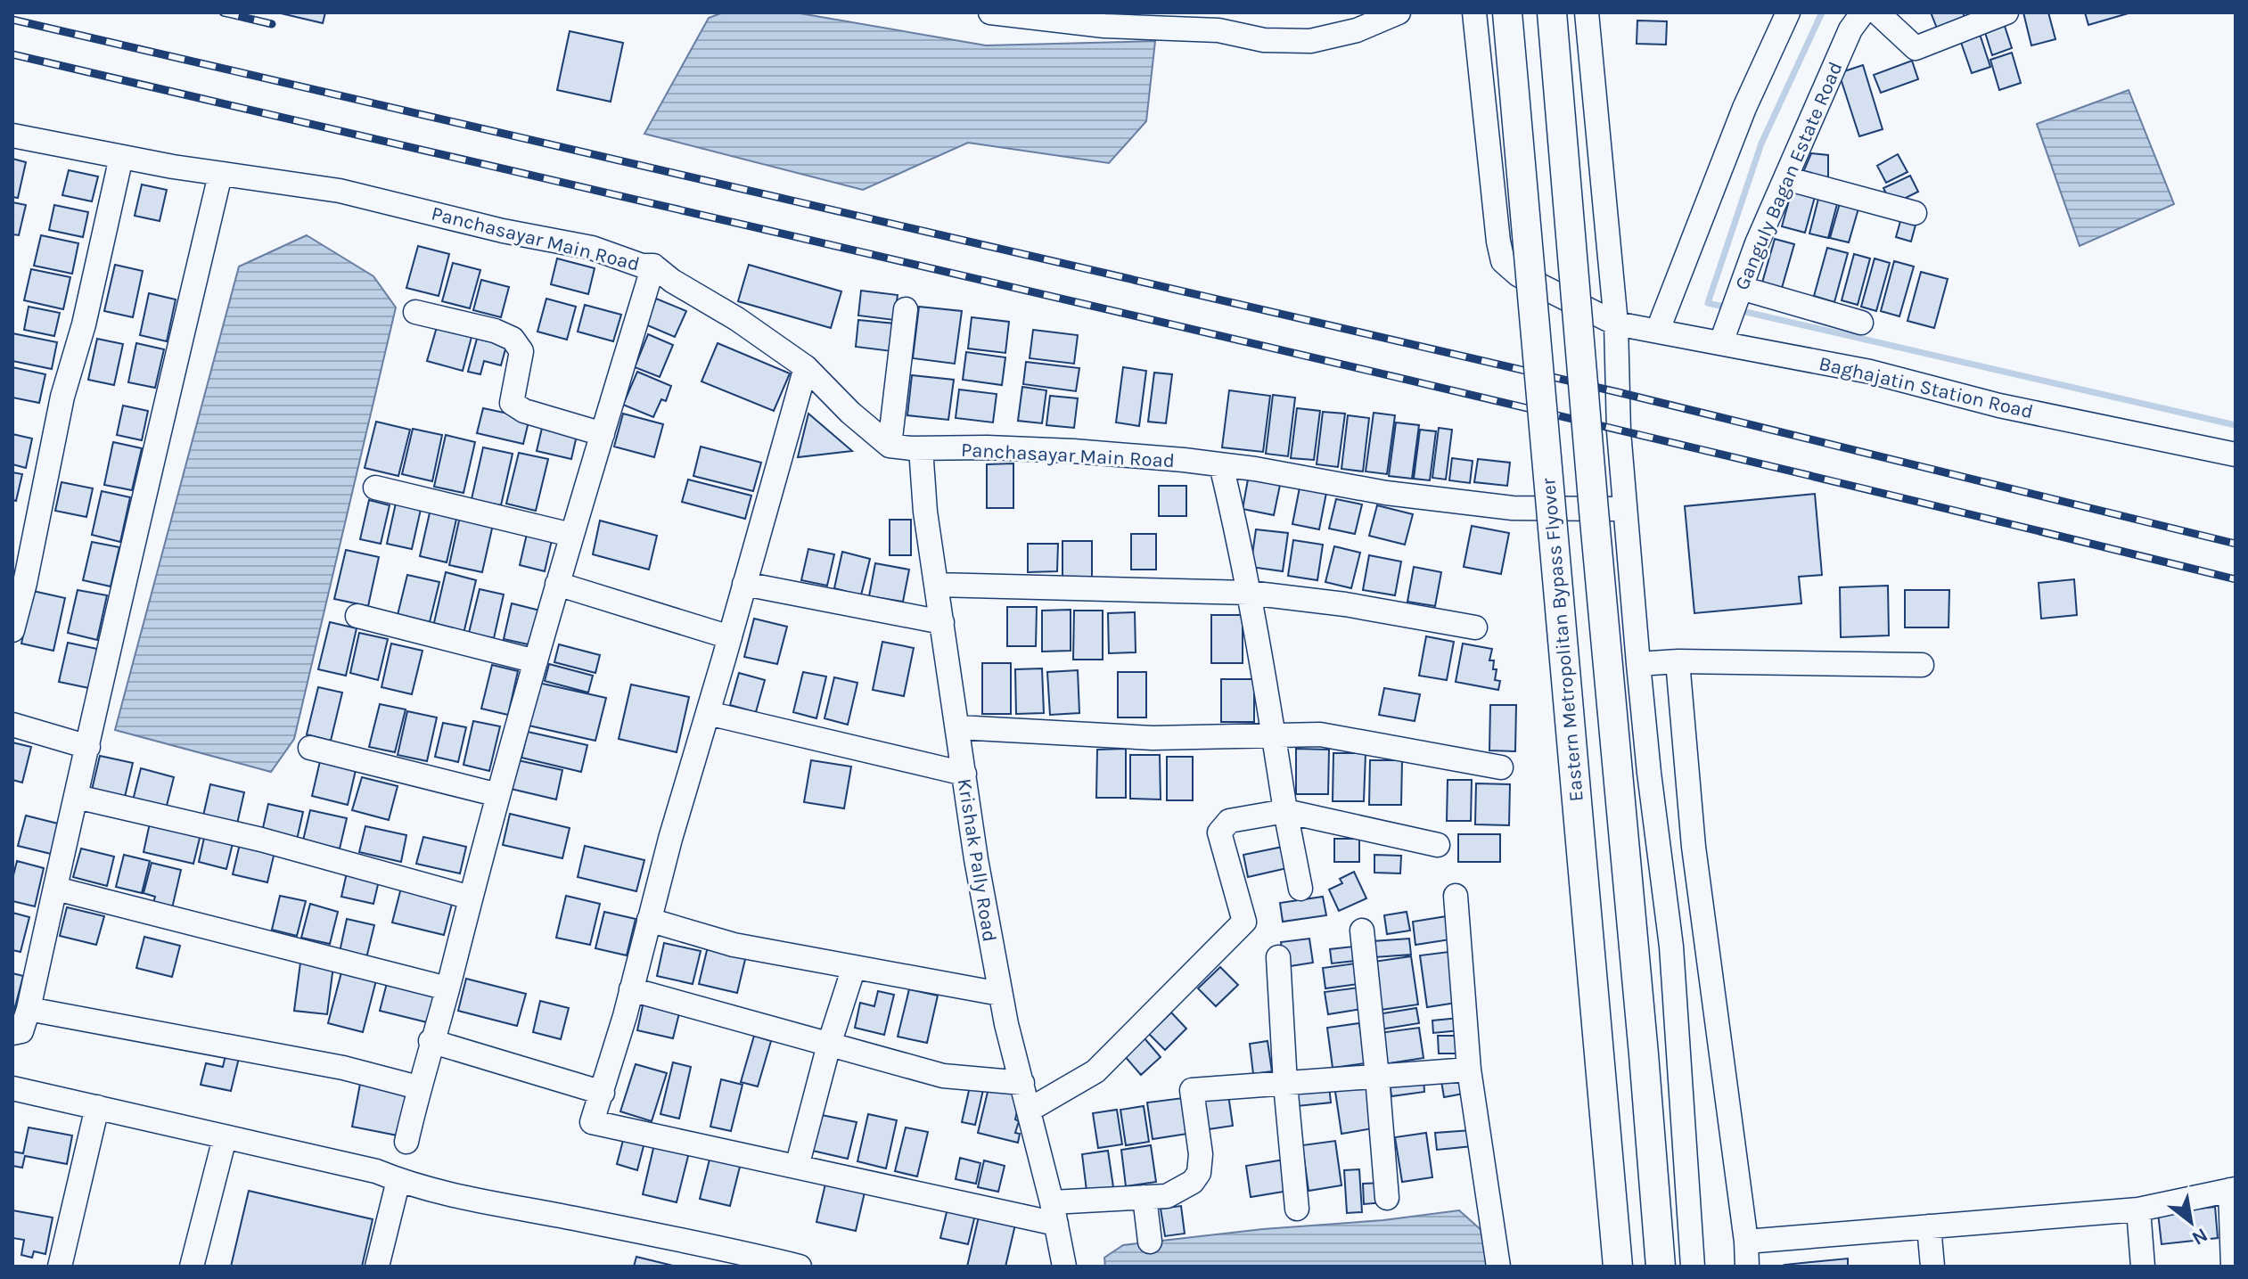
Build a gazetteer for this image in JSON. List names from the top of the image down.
{
  "streets": {
    "main road": ["Eastern Metropolitan Bypass Flyover"],
    "street": [
      "Ganguly Bagan Estate Road",
      "Panchasayar Main Road",
      "Baghajatin Station Road",
      "Krishak Pally Road"
    ]
  },
  "crossings": [
    ["Ganguly Bagan Estate Road", "Baghajatin Station Road"],
    ["Panchasayar Main Road", "Krishak Pally Road"]
  ],
  "north": "bottom right"
}
